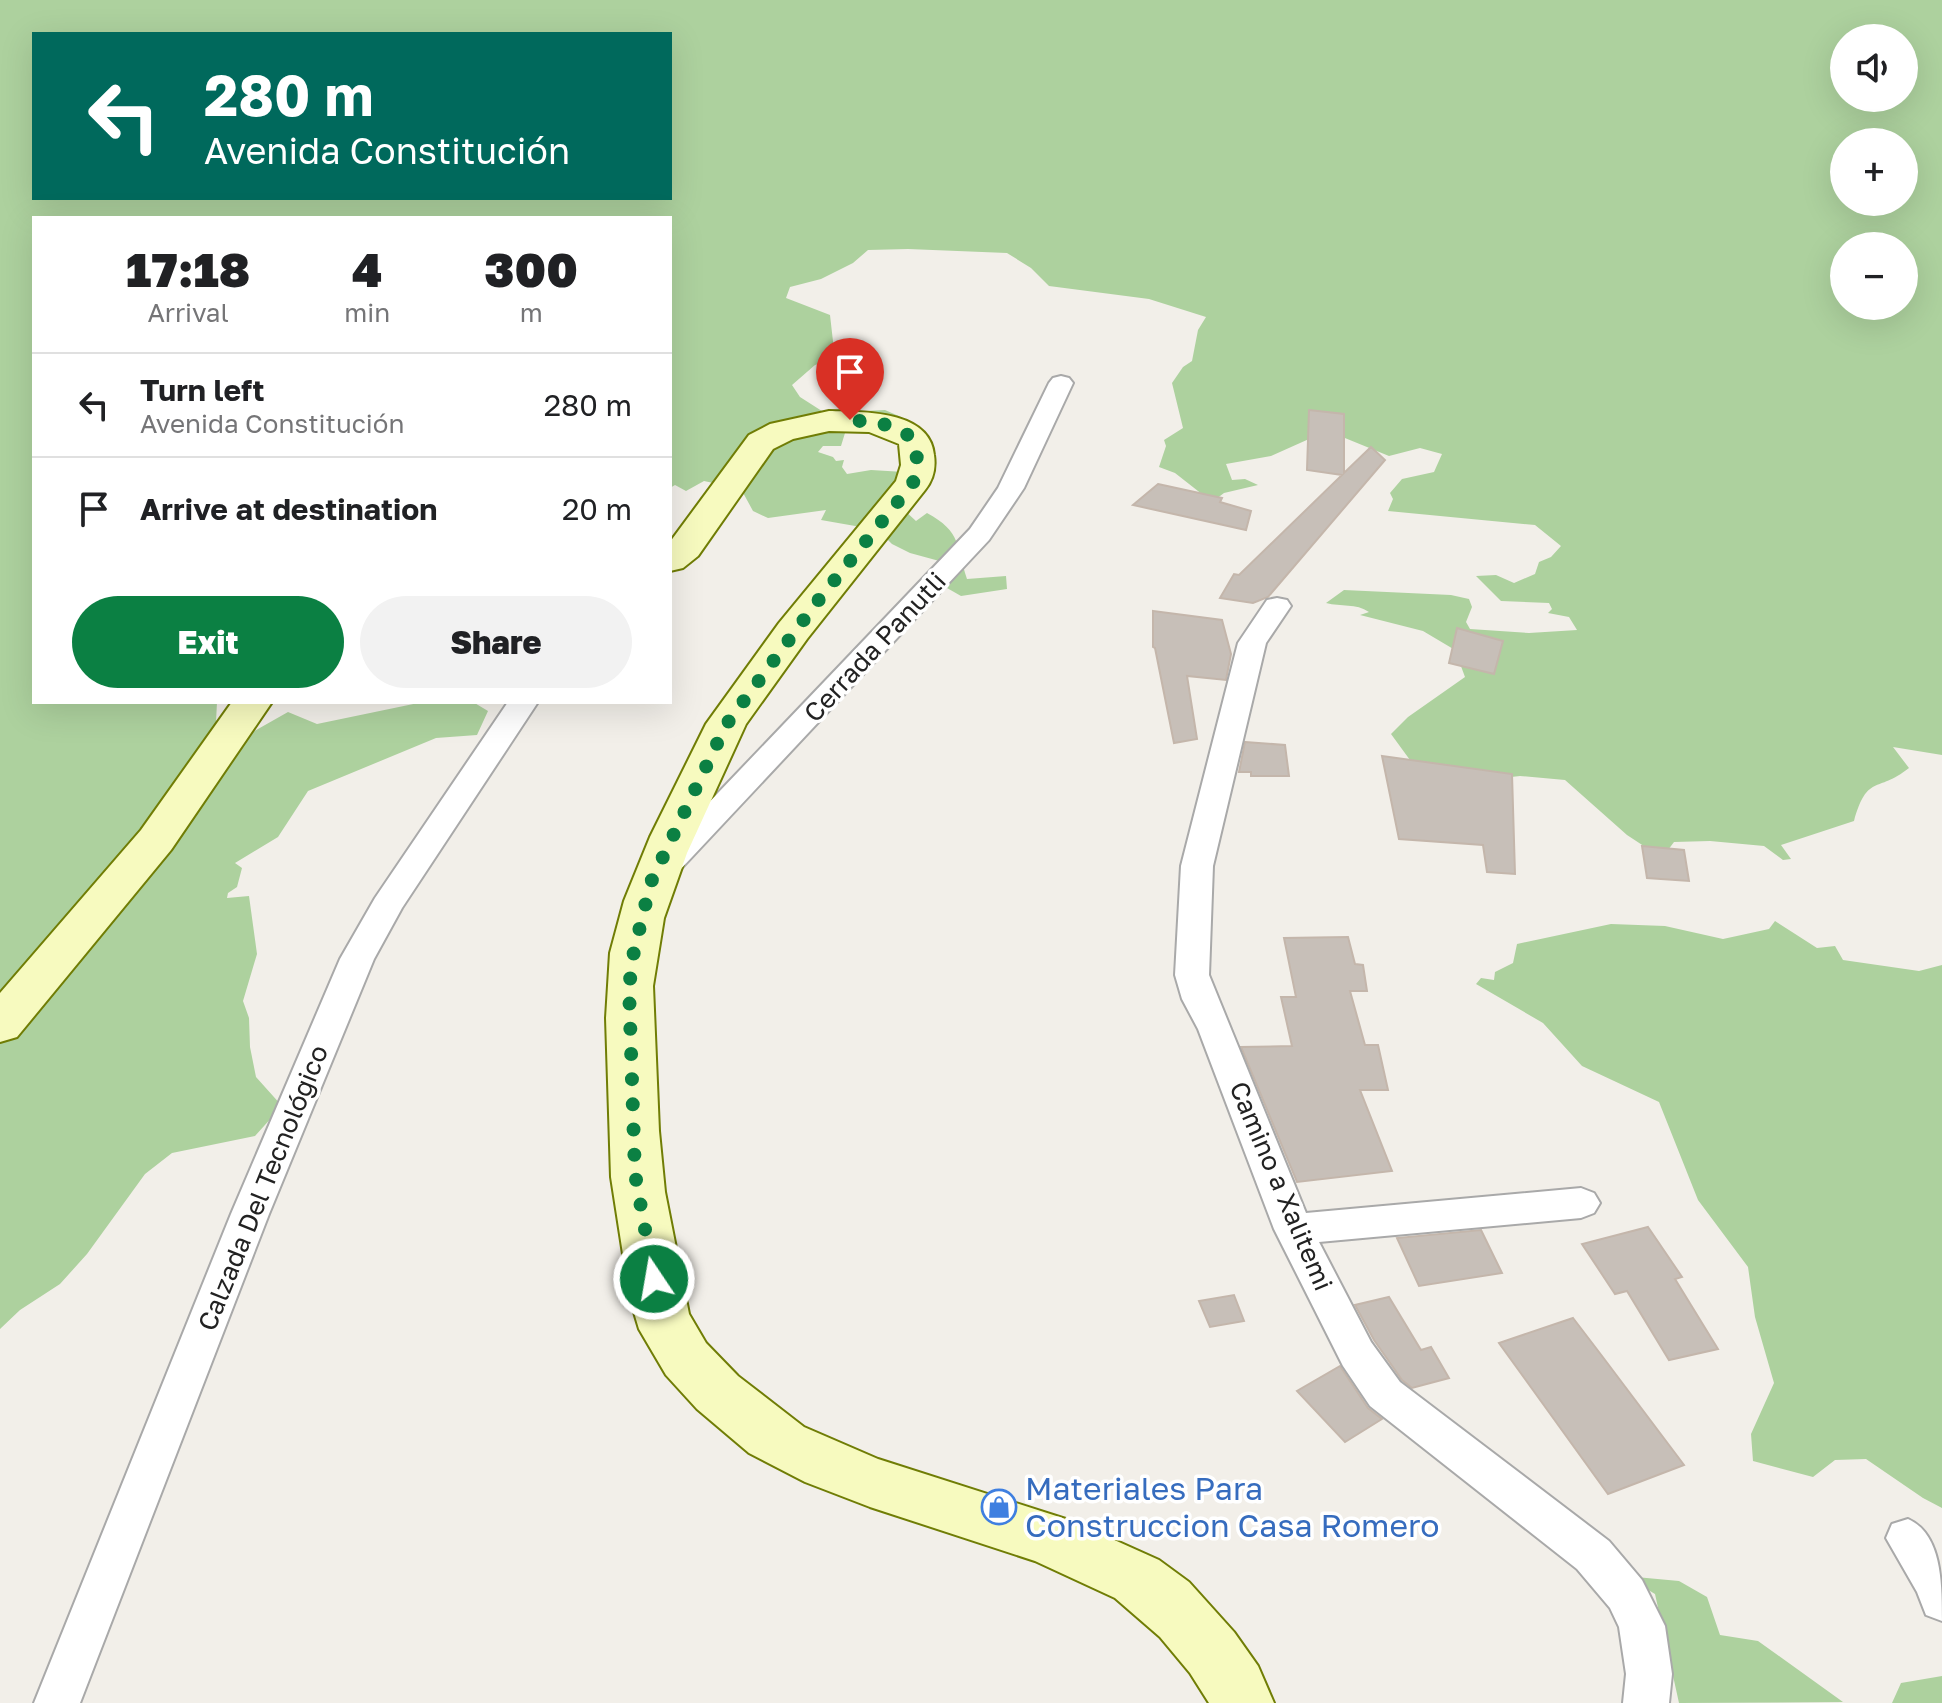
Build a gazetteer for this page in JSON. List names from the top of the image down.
{
  "streets": {
    "street": ["Cerrada Panutli", "Camino a Xalitemi", "Calzada Del Tecnológico"]
  },
  "places": {
    "shop": ["Materiales Para Construccion Casa Romero"]
  },
  "page": {
    "map_buttons": ["+", "−"],
    "turn": ["280 m", "Avenida Constitución"],
    "eta": [
      "17:18",
      "Arrival",
      "4",
      "min",
      "300",
      "m"
    ],
    "list": [
      {
        "name": "Turn left",
        "note": "Avenida Constitución",
        "value": "280 m"
      },
      {
        "name": "Arrive at destination",
        "value": "20 m"
      }
    ],
    "buttons": ["Exit", "Share"]
  }
}
